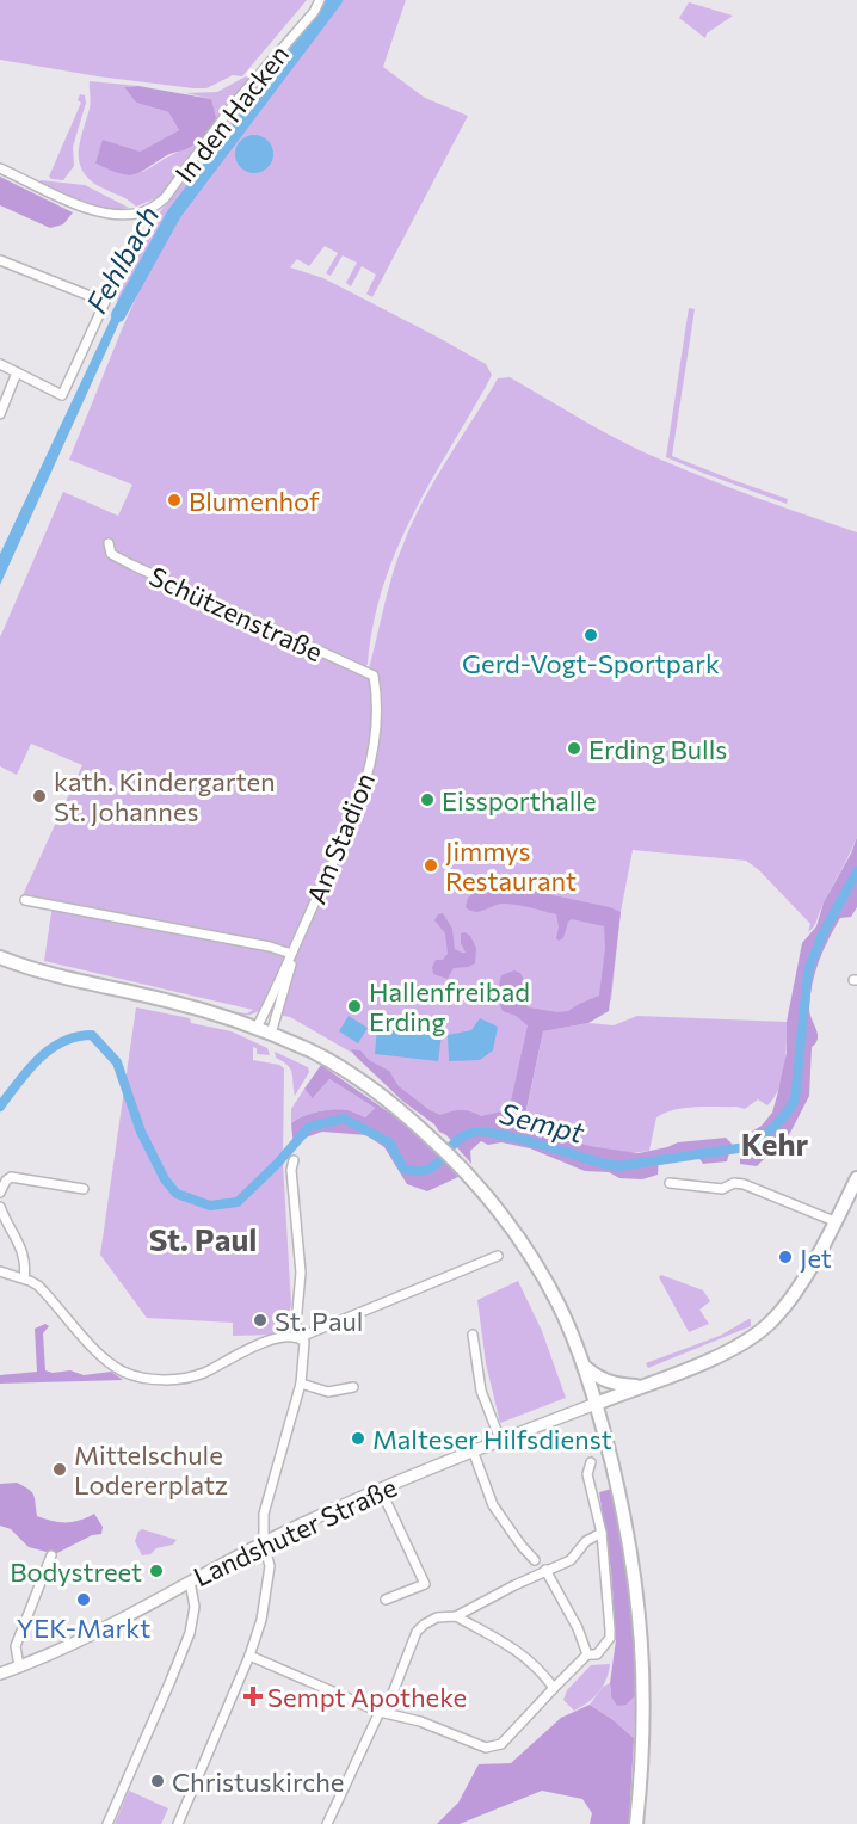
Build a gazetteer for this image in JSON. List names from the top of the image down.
{
  "streets": {
    "street": [
      "In den Hacken",
      "Schützenstraße",
      "Am Stadion",
      "Landshuter Straße"
    ]
  },
  "crossings": [
    ["Schützenstraße", "Am Stadion"]
  ],
  "districts": ["Kehr", "St. Paul"],
  "water": ["Fehlbach", "Sempt"],
  "places": {
    "other": [
      "Blumenhof",
      "Gerd-Vogt-Sportpark",
      "Erding Bulls",
      "kath. Kindergarten St. Johannes",
      "Eissporthalle",
      "Jimmys Restaurant",
      "Hallenfreibad Erding",
      "Jet",
      "St. Paul",
      "Malteser Hilfsdienst",
      "Mittelschule Lodererplatz",
      "Bodystreet",
      "YEK-Markt",
      "Christuskirche"
    ],
    "health": ["Sempt Apotheke"]
  }
}
